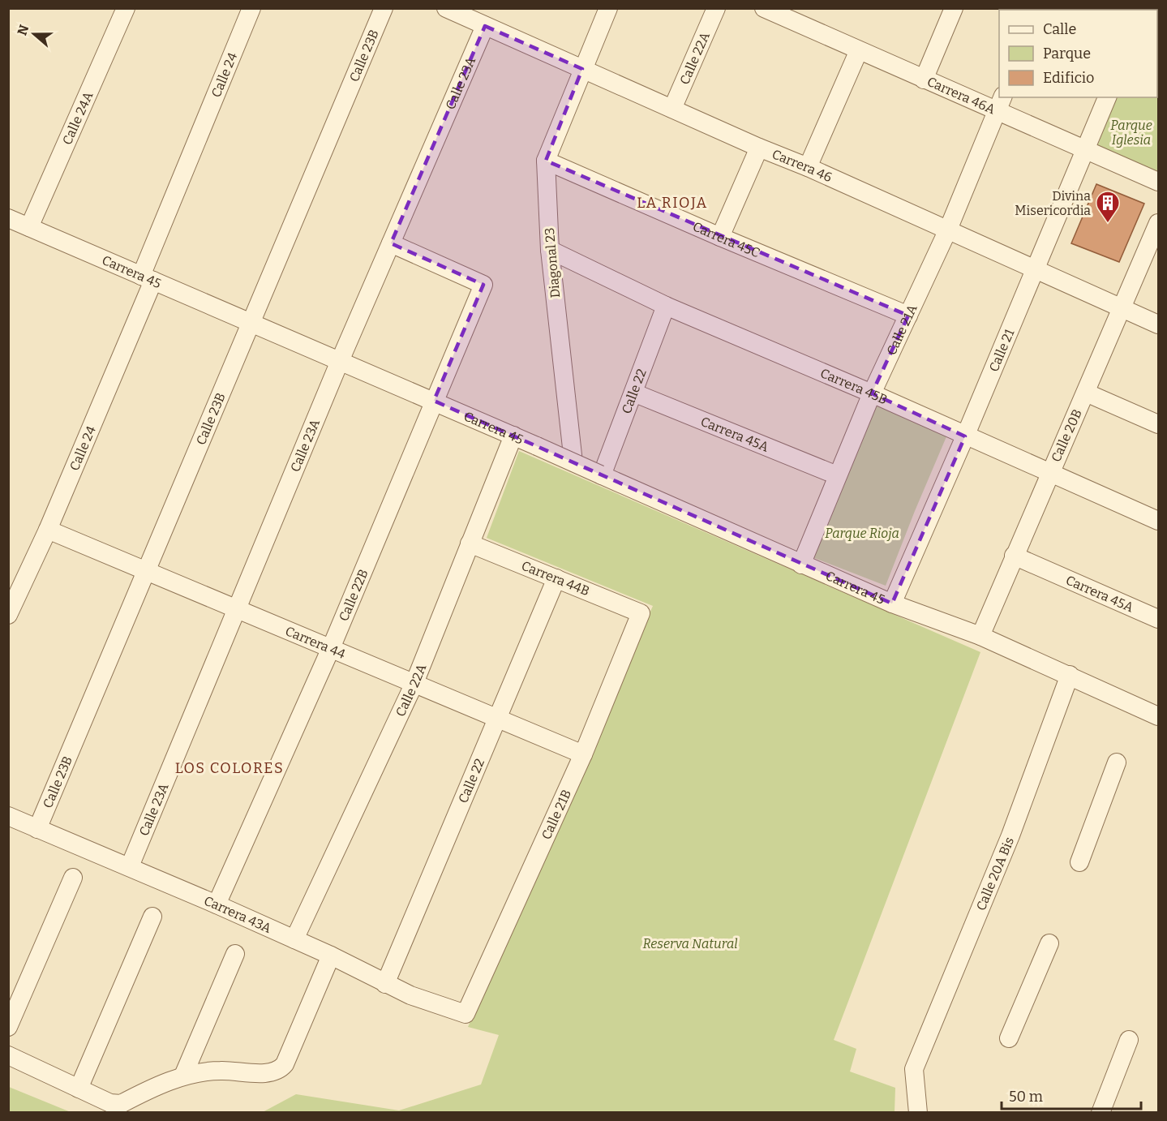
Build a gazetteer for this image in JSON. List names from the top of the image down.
{
  "streets": {
    "street": [
      "Calle 23B",
      "Calle 22A",
      "Calle 24",
      "Calle 23A",
      "Carrera 46A",
      "Calle 24A",
      "Carrera 46",
      "Carrera 45C",
      "Diagonal 23",
      "Carrera 45",
      "Calle 21A",
      "Calle 21",
      "Carrera 45B",
      "Calle 22",
      "Carrera 45A",
      "Calle 20B",
      "Carrera 44B",
      "Calle 22B",
      "Carrera 44",
      "Calle 21B",
      "Calle 20A Bis",
      "Carrera 43A"
    ]
  },
  "crossings": [
    ["Calle 23B", "Carrera 45"],
    ["Calle 23B", "Carrera 44"],
    ["Calle 23B", "Carrera 43A"],
    ["Calle 22A", "Carrera 46"],
    ["Calle 22A", "Carrera 45"],
    ["Calle 22A", "Carrera 44B"],
    ["Calle 22A", "Carrera 44"],
    ["Calle 22A", "Carrera 43A"],
    ["Calle 24", "Carrera 45"],
    ["Calle 24", "Carrera 44"],
    ["Calle 23A", "Carrera 46"],
    ["Calle 23A", "Carrera 45"],
    ["Calle 23A", "Calle 22B"],
    ["Calle 23A", "Carrera 44"],
    ["Calle 23A", "Carrera 43A"],
    ["Carrera 46A", "Calle 21A"],
    ["Carrera 46A", "Calle 21"],
    ["Calle 24A", "Carrera 45"],
    ["Carrera 46", "Diagonal 23"],
    ["Carrera 46", "Calle 21A"],
    ["Carrera 46", "Calle 21"],
    ["Carrera 46", "Calle 20B"],
    ["Carrera 45C", "Diagonal 23"],
    ["Carrera 45C", "Calle 21A"],
    ["Diagonal 23", "Carrera 45B"],
    ["Carrera 45", "Calle 21A"],
    ["Carrera 45", "Calle 21"],
    ["Carrera 45", "Calle 22"],
    ["Carrera 45", "Calle 20B"],
    ["Carrera 45", "Calle 22B"],
    ["Carrera 45", "Calle 20A Bis"],
    ["Calle 21A", "Carrera 45B"],
    ["Calle 21A", "Carrera 45A"],
    ["Calle 21", "Carrera 45B"],
    ["Carrera 45B", "Calle 22"],
    ["Carrera 45B", "Calle 20B"],
    ["Calle 22", "Carrera 45A"],
    ["Calle 22", "Carrera 44B"],
    ["Calle 22", "Carrera 44"],
    ["Calle 22", "Carrera 43A"],
    ["Carrera 45A", "Calle 20B"],
    ["Carrera 44B", "Calle 21B"],
    ["Calle 22B", "Carrera 44"],
    ["Calle 22B", "Carrera 43A"],
    ["Carrera 44", "Calle 21B"],
    ["Calle 21B", "Carrera 43A"]
  ],
  "districts": ["LA RIOJA", "LOS COLORES"],
  "parks": ["Parque Iglesia", "Parque Rioja", "Reserva Natural"],
  "places": {
    "building": ["Divina Misericordia"]
  },
  "legend": ["Calle", "Parque", "Edificio"],
  "scale_bar": "50 m",
  "north": "left"
}
